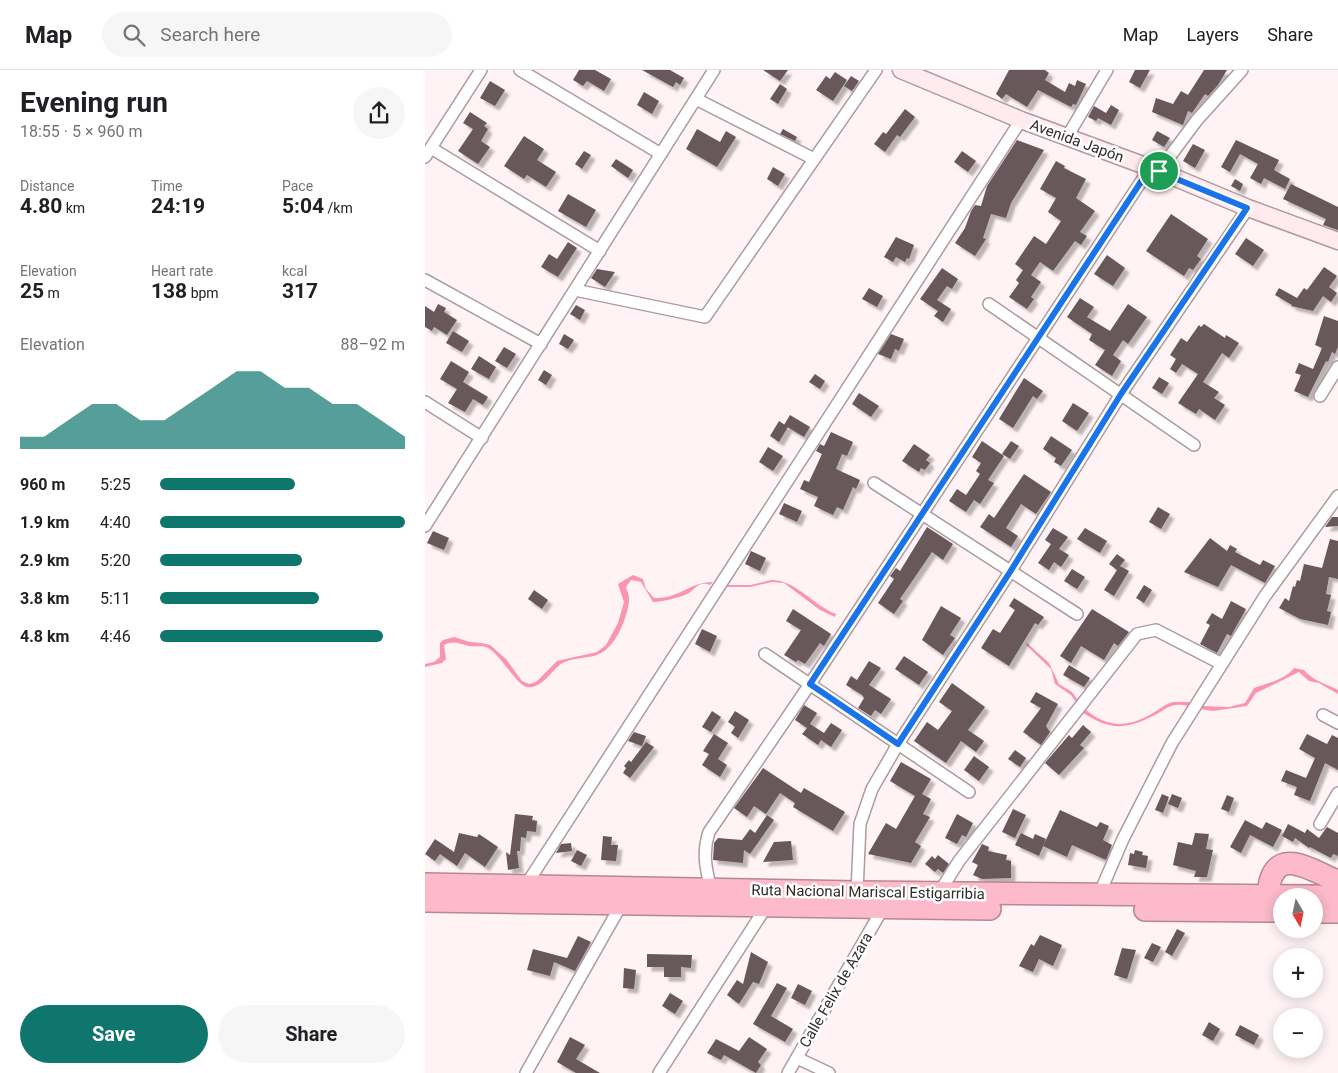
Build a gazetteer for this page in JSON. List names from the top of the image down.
{
  "streets": {
    "highway": ["Ruta Nacional Mariscal Estigarribia"],
    "street": ["Avenida Japón", "Calle Felix de Azara"]
  },
  "crossings": [
    ["Ruta Nacional Mariscal Estigarribia", "Calle Felix de Azara"]
  ],
  "north": "bottom",
  "page": {
    "header": "Map",
    "search": "Search here",
    "nav": ["Map", "Layers", "Share"],
    "heading": ["Evening run", "18:55 · 5 × 960 m"],
    "stats": [
      ["Distance", "4.80 km"],
      ["Time", "24:19"],
      ["Pace", "5:04 /km"],
      ["Elevation", "25 m"],
      ["Heart rate", "138 bpm"],
      ["kcal", "317"]
    ],
    "chart": ["Elevation", "88–92 m"],
    "list": [
      {
        "name": "960 m",
        "note": "5:25"
      },
      {
        "name": "1.9 km",
        "note": "4:40"
      },
      {
        "name": "2.9 km",
        "note": "5:20"
      },
      {
        "name": "3.8 km",
        "note": "5:11"
      },
      {
        "name": "4.8 km",
        "note": "4:46"
      }
    ],
    "map_buttons": ["+", "−"],
    "buttons": ["Save", "Share"]
  }
}
